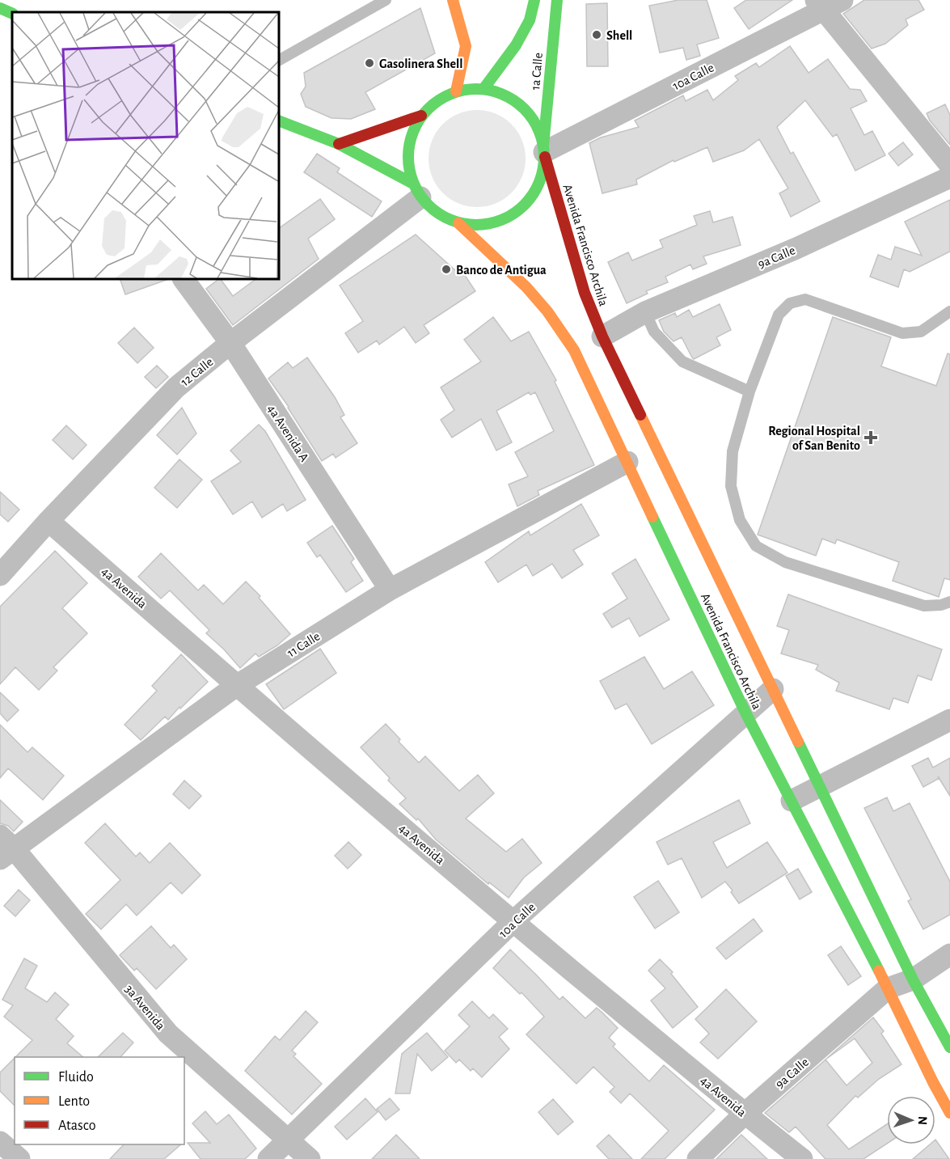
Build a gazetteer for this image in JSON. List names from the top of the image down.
{
  "streets": {
    "main road": ["1a Calle", "Avenida Francisco Archila"],
    "street": [
      "10a Calle",
      "9a Calle",
      "12 Calle",
      "4a Avenida A",
      "4a Avenida",
      "11 Calle",
      "3a Avenida"
    ]
  },
  "crossings": [
    ["1a Calle", "10a Calle"],
    ["1a Calle", "Avenida Francisco Archila"],
    ["1a Calle", "12 Calle"],
    ["10a Calle", "Avenida Francisco Archila"],
    ["10a Calle", "12 Calle"],
    ["10a Calle", "4a Avenida"],
    ["10a Calle", "3a Avenida"],
    ["Avenida Francisco Archila", "9a Calle"],
    ["Avenida Francisco Archila", "12 Calle"],
    ["Avenida Francisco Archila", "11 Calle"],
    ["9a Calle", "4a Avenida"],
    ["12 Calle", "4a Avenida A"],
    ["12 Calle", "4a Avenida"],
    ["4a Avenida A", "11 Calle"],
    ["4a Avenida", "11 Calle"],
    ["11 Calle", "3a Avenida"]
  ],
  "places": {
    "other": ["Shell", "Gasolinera Shell", "Banco de Antigua"],
    "health": ["Regional Hospital of San Benito"]
  },
  "legend": ["Fluido", "Lento", "Atasco"],
  "north": "right"
}
